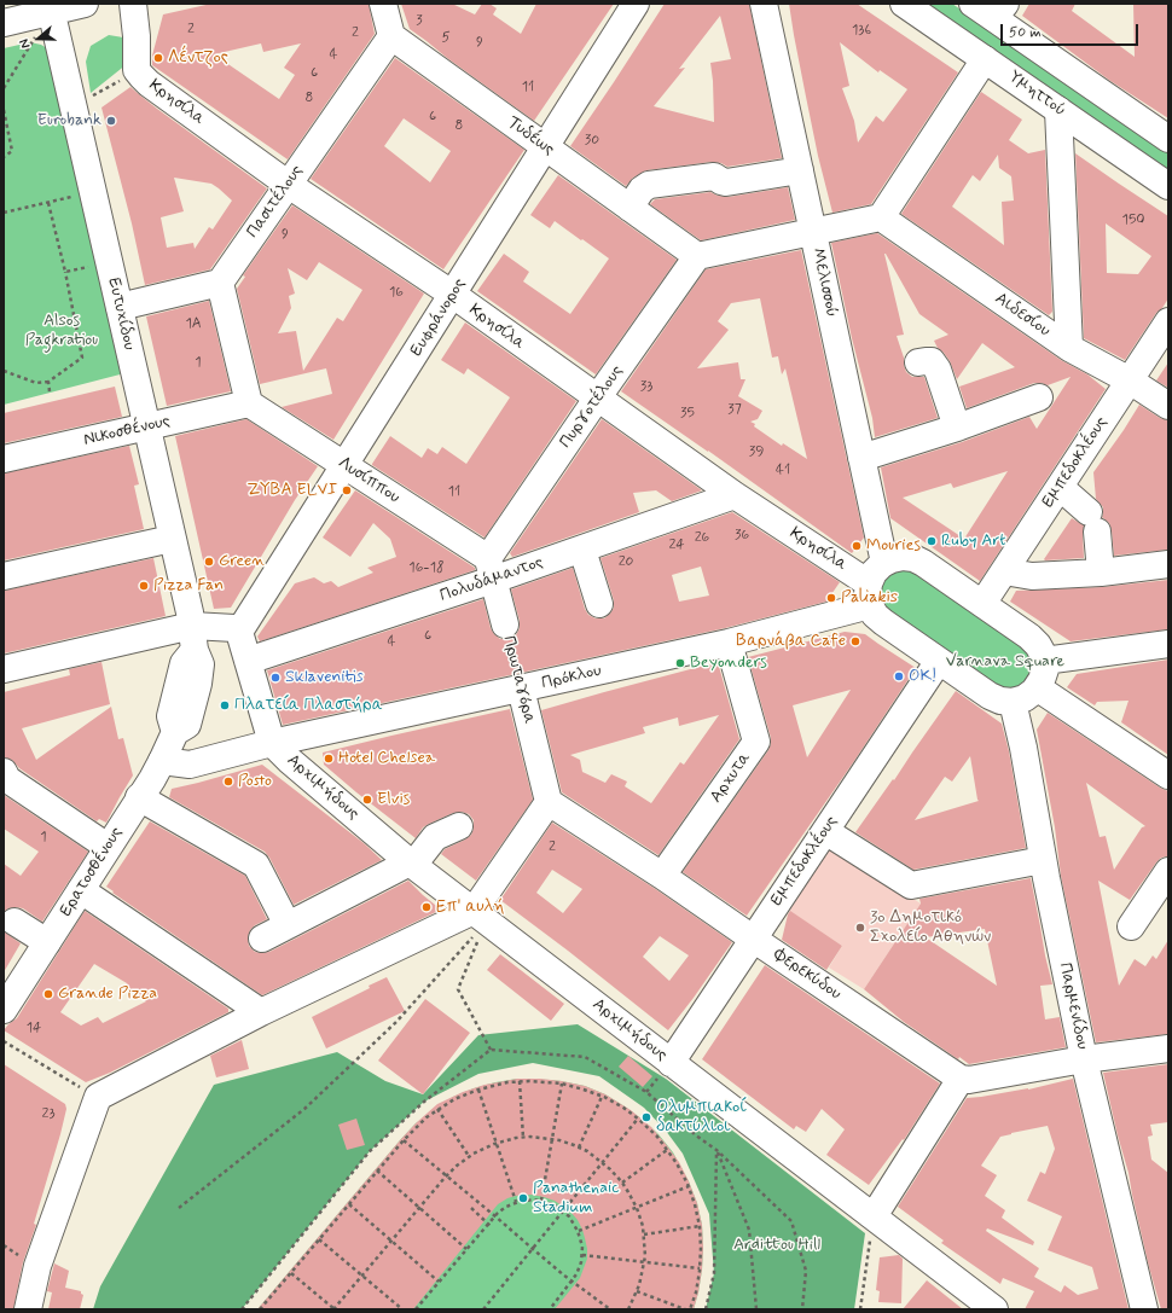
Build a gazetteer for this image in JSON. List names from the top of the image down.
{
  "streets": {
    "street": [
      "Υμηττού",
      "Κρησίλα",
      "Τυδέως",
      "Πασιτέλους",
      "Μελισσού",
      "Ευτυχίδου",
      "Αιδεσίου",
      "Ευφράνορος",
      "Πυργοτέλους",
      "Νικοσθένους",
      "Εμπεδοκλέους",
      "Λυσίππου",
      "Πολυδάμαντος",
      "Πρόκλου",
      "Πρωταγόρα",
      "Αρχυτα",
      "Αρχιμήδους",
      "Ερατοσθένους",
      "Φερεκύδου",
      "Παρμενίδου"
    ]
  },
  "crossings": [
    ["Κρησίλα", "Πασιτέλους"],
    ["Κρησίλα", "Μελισσού"],
    ["Κρησίλα", "Ευφράνορος"],
    ["Κρησίλα", "Πυργοτέλους"],
    ["Κρησίλα", "Πολυδάμαντος"],
    ["Κρησίλα", "Πρόκλου"],
    ["Τυδέως", "Πασιτέλους"],
    ["Τυδέως", "Ευφράνορος"],
    ["Τυδέως", "Πυργοτέλους"],
    ["Μελισσού", "Πρόκλου"],
    ["Ευτυχίδου", "Νικοσθένους"],
    ["Ευτυχίδου", "Ερατοσθένους"],
    ["Αιδεσίου", "Εμπεδοκλέους"],
    ["Ευφράνορος", "Λυσίππου"],
    ["Πυργοτέλους", "Λυσίππου"],
    ["Πυργοτέλους", "Πολυδάμαντος"],
    ["Πυργοτέλους", "Πρωταγόρα"],
    ["Νικοσθένους", "Λυσίππου"],
    ["Εμπεδοκλέους", "Αρχιμήδους"],
    ["Εμπεδοκλέους", "Φερεκύδου"],
    ["Λυσίππου", "Πολυδάμαντος"],
    ["Λυσίππου", "Πρωταγόρα"],
    ["Πολυδάμαντος", "Πρωταγόρα"],
    ["Πρόκλου", "Πρωταγόρα"],
    ["Πρόκλου", "Αρχυτα"],
    ["Πρόκλου", "Αρχιμήδους"],
    ["Πρωταγόρα", "Φερεκύδου"],
    ["Αρχυτα", "Φερεκύδου"]
  ],
  "parks": ["Alsos Pagkratiou", "Varnava Square", "Ardittou Hill"],
  "places": [
    "Λέντζος",
    "Eurobank",
    "ΖΥΒΑ ELVI",
    "Ruby Art",
    "Mouries",
    "Green",
    "Pizza Fan",
    "Paliakis",
    "Βαρνάβα Cafe",
    "Beyonders",
    "OK!",
    "Sklavenitis",
    "Πλατεία Πλαστήρα",
    "Hotel Chelsea",
    "Posto",
    "Elvis",
    "Επ' αυλή",
    "3ο Δημοτικό Σχολείο Αθηνών",
    "Grande Pizza",
    "Ολυμπιακοί δακτύλιοι",
    "Panathenaic Stadium"
  ],
  "house_numbers": [
    "3",
    "2",
    "136",
    "2",
    "5",
    "9",
    "4",
    "6",
    "11",
    "8",
    "6",
    "8",
    "30",
    "150",
    "9",
    "16",
    "1Α",
    "1",
    "33",
    "37",
    "35",
    "39",
    "41",
    "11",
    "36",
    "26",
    "24",
    "20",
    "16-18",
    "6",
    "4",
    "1",
    "2",
    "14",
    "23"
  ],
  "scale_bar": "50 m",
  "north": "left"
}
